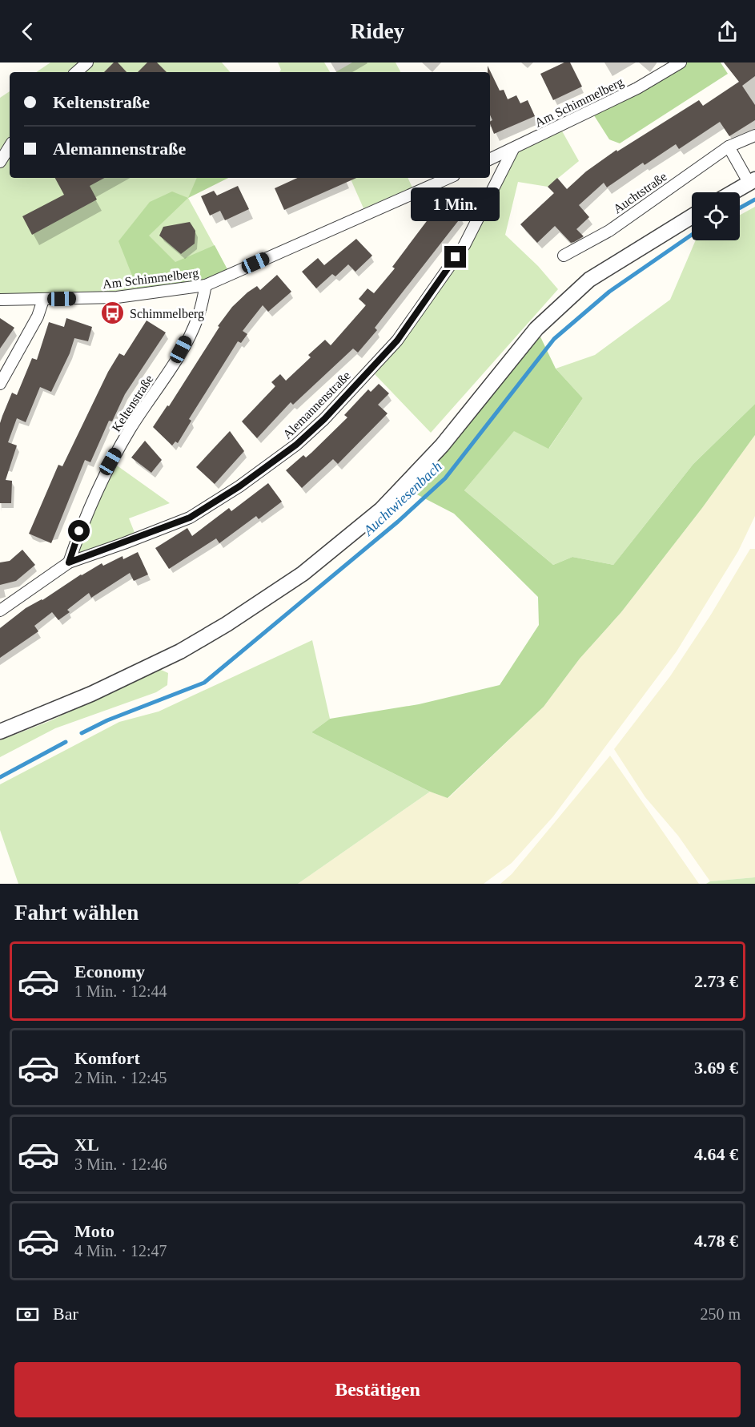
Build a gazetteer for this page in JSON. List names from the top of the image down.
{
  "streets": {
    "street": [
      "Am Schimmelberg",
      "Auchtstraße",
      "Keltenstraße",
      "Alemannenstraße"
    ]
  },
  "crossings": [
    ["Am Schimmelberg", "Keltenstraße"],
    ["Am Schimmelberg", "Alemannenstraße"],
    ["Keltenstraße", "Alemannenstraße"]
  ],
  "water": ["Auchtwiesenbach"],
  "places": {
    "bus stop": ["Schimmelberg"]
  },
  "page": {
    "header": "Ridey",
    "banner": ["Keltenstraße", "Alemannenstraße"],
    "bubble": "1 Min.",
    "heading": "Fahrt wählen",
    "list": [
      {
        "name": "Economy",
        "note": "1 Min. · 12:44",
        "value": "2.73 €"
      },
      {
        "name": "Komfort",
        "note": "2 Min. · 12:45",
        "value": "3.69 €"
      },
      {
        "name": "XL",
        "note": "3 Min. · 12:46",
        "value": "4.64 €"
      },
      {
        "name": "Moto",
        "note": "4 Min. · 12:47",
        "value": "4.78 €"
      }
    ],
    "pay": ["Bar", "250 m"],
    "buttons": "Bestätigen"
  }
}
